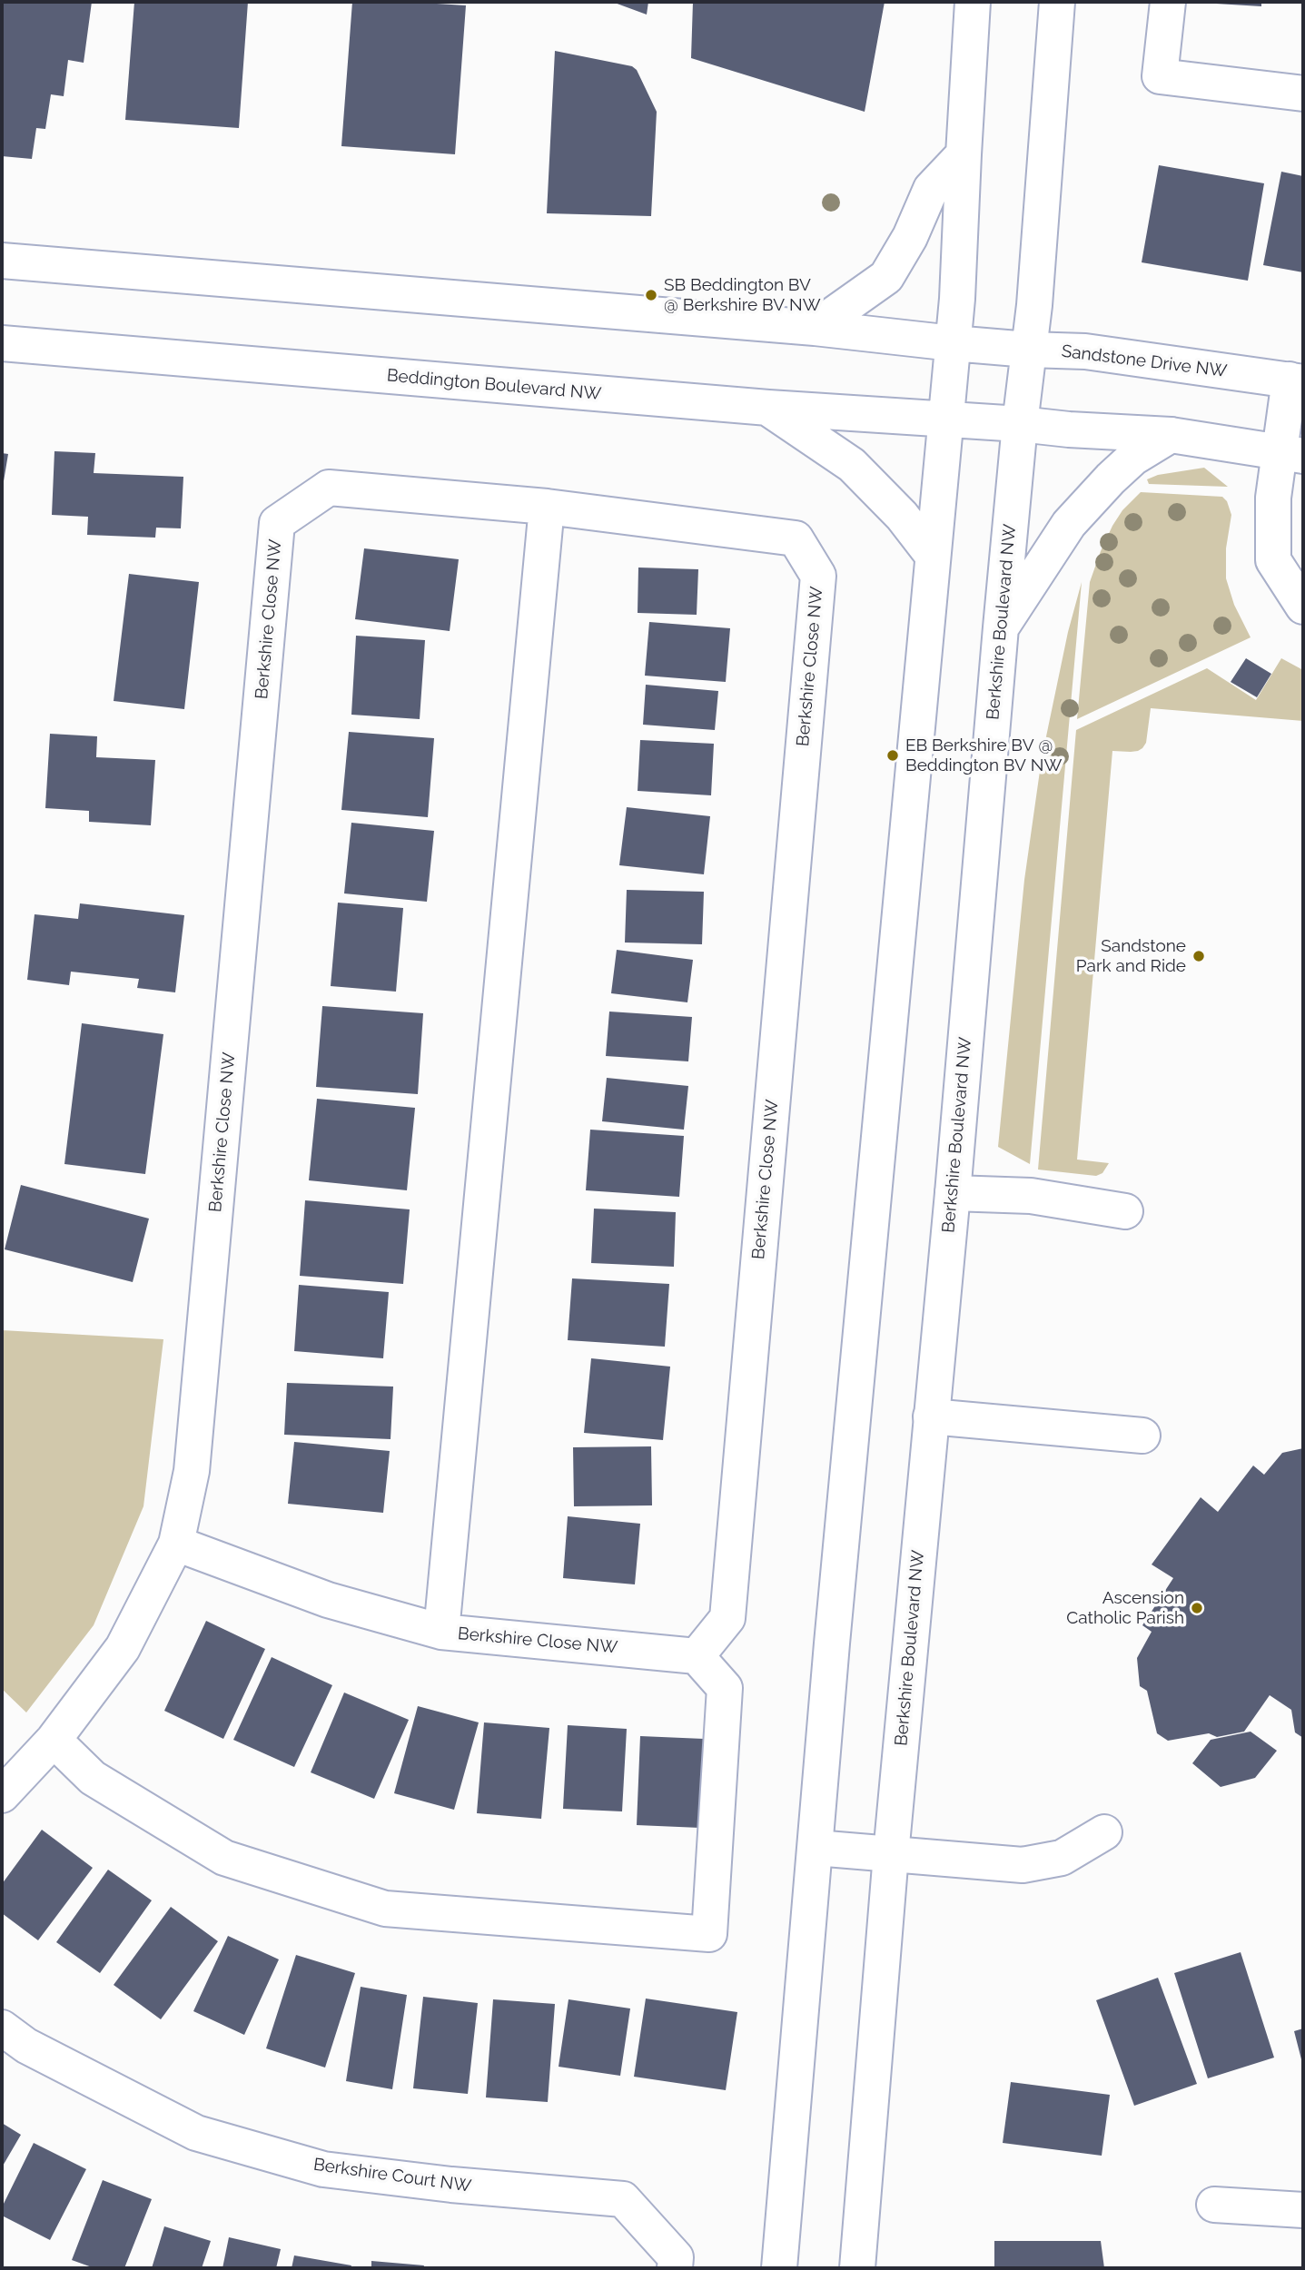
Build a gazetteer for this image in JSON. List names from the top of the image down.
{
  "streets": {
    "main road": [
      "Sandstone Drive NW",
      "Beddington Boulevard NW",
      "Berkshire Close NW",
      "Berkshire Boulevard NW",
      "Berkshire Court NW"
    ]
  },
  "crossings": [
    ["Sandstone Drive NW", "Berkshire Boulevard NW"],
    ["Beddington Boulevard NW", "Berkshire Boulevard NW"]
  ],
  "places": [
    "SB Beddington BV @ Berkshire BV NW",
    "EB Berkshire BV @ Beddington BV NW",
    "Sandstone Park and Ride",
    "Ascension Catholic Parish"
  ]
}
